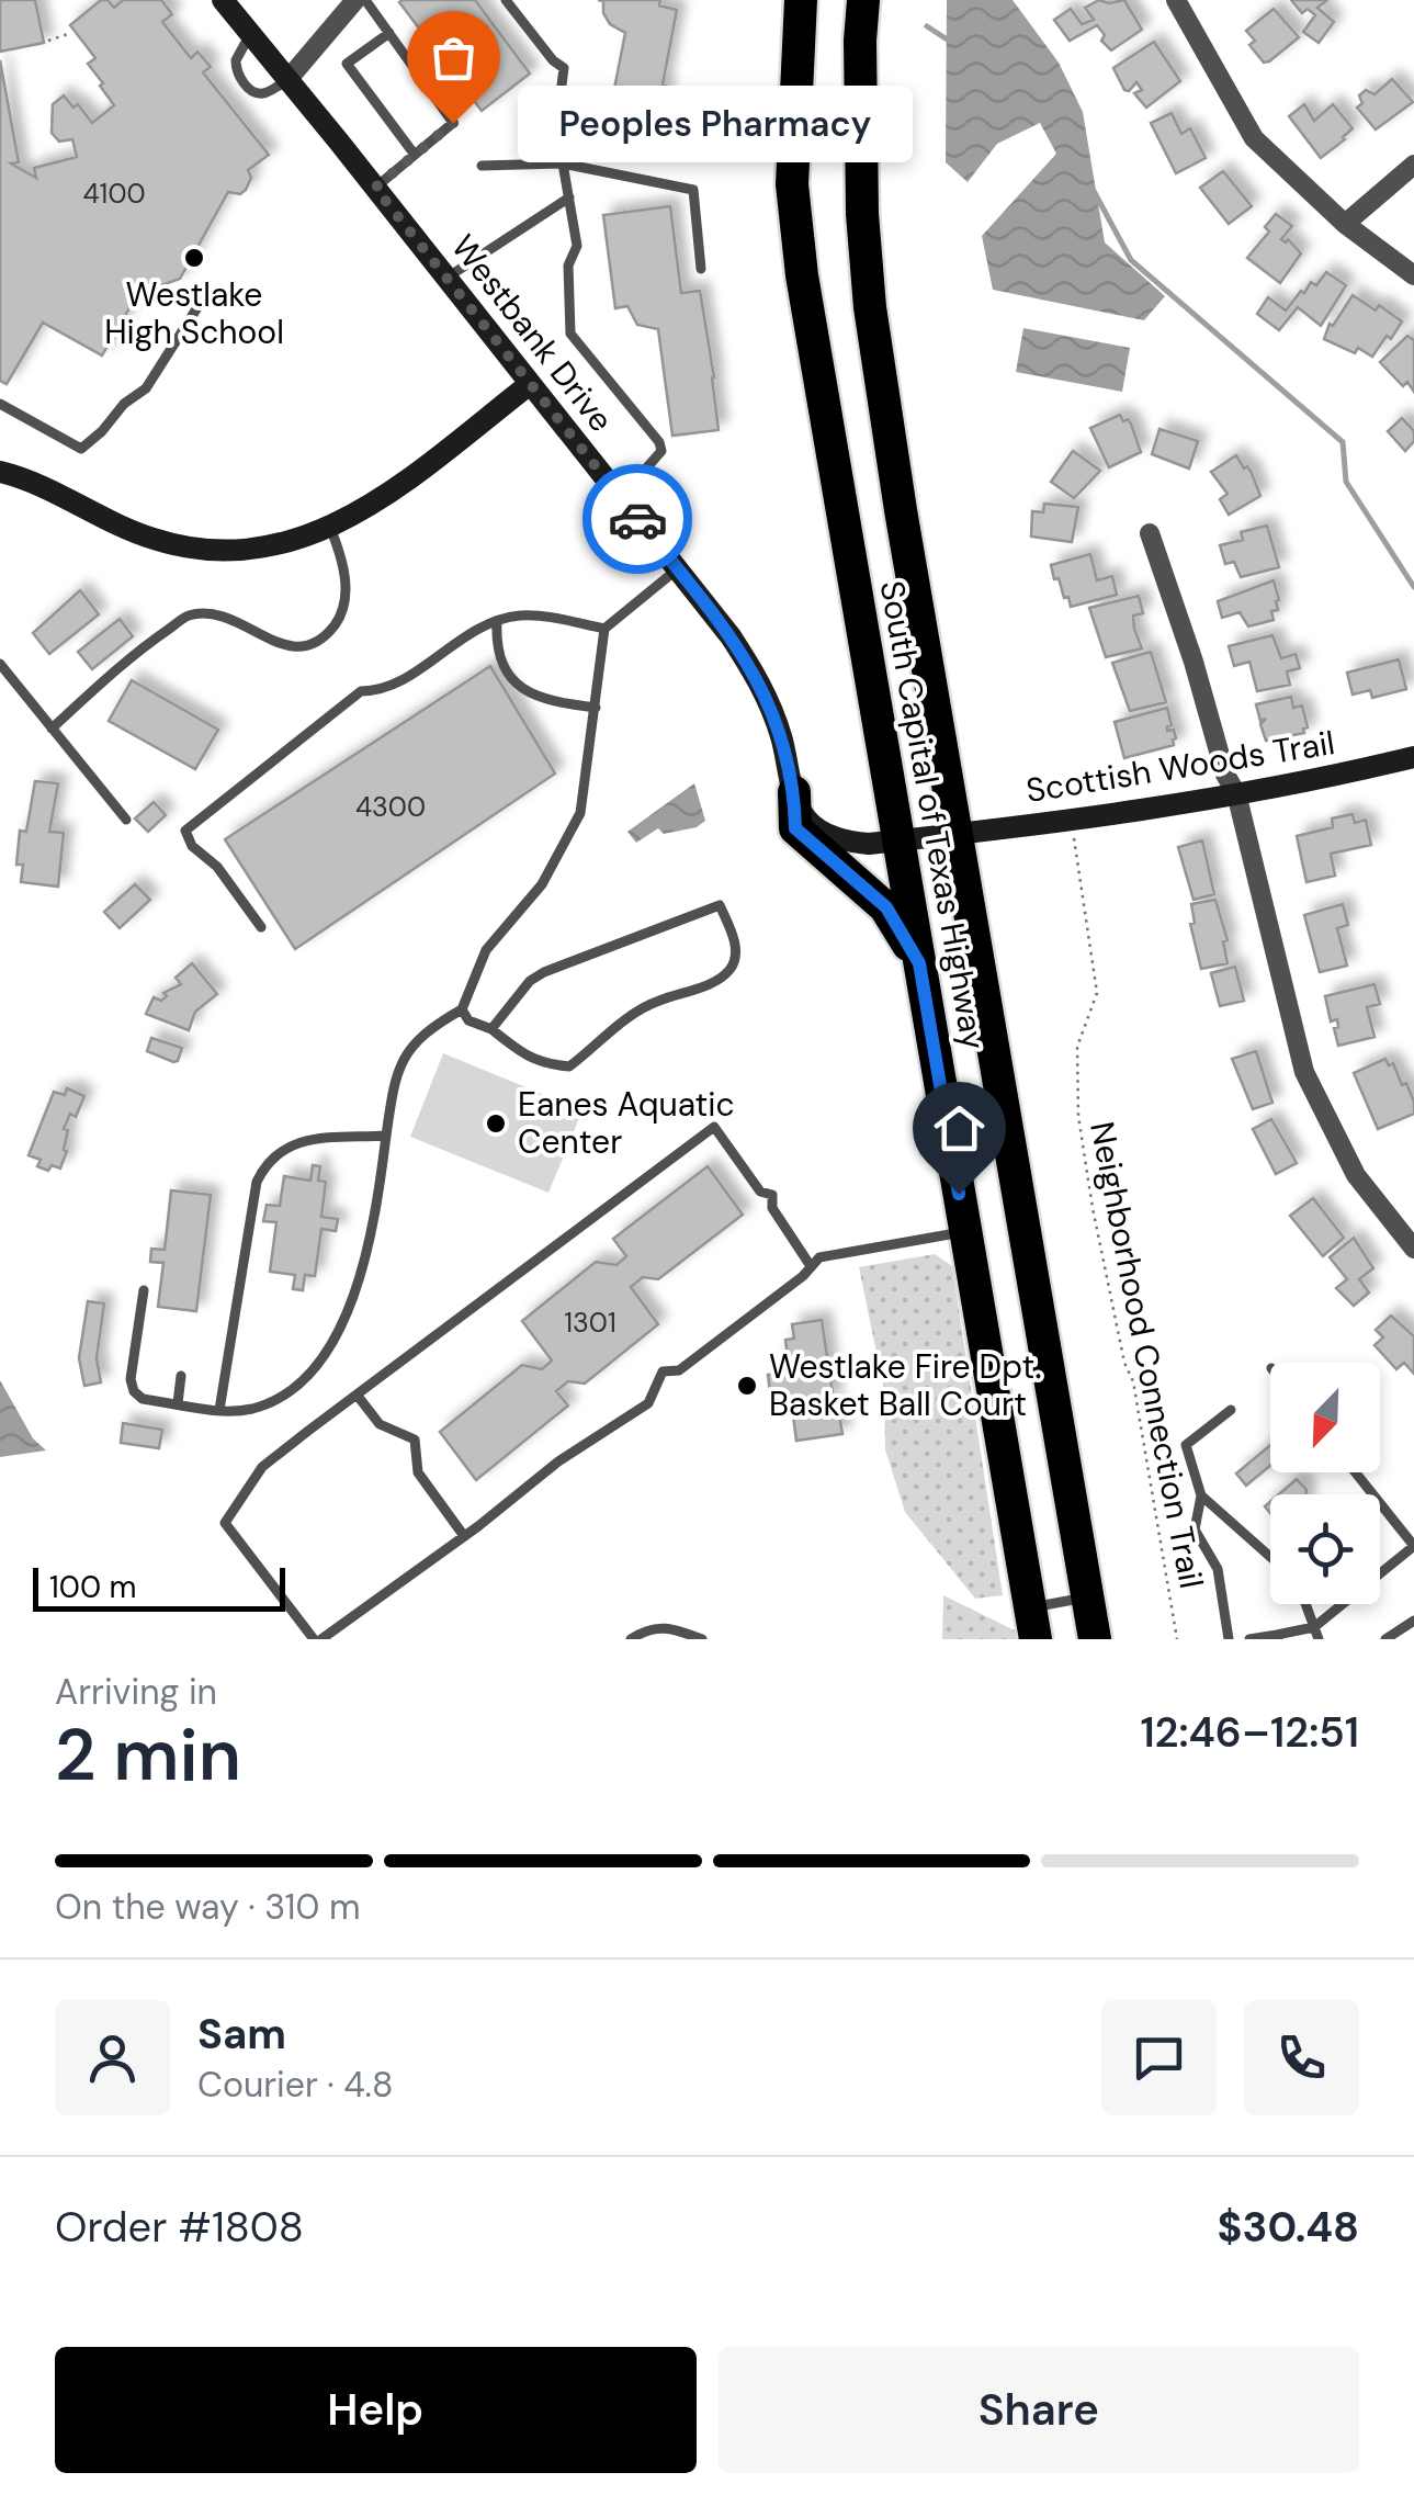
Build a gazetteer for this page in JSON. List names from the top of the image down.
{
  "streets": {
    "highway": ["South Capital of Texas Highway"],
    "street": ["Westbank Drive", "Scottish Woods Trail"],
    "path": ["Neighborhood Connection Trail"]
  },
  "crossings": [
    ["Westbank Drive", "Scottish Woods Trail"],
    ["Westbank Drive", "South Capital of Texas Highway"],
    ["Scottish Woods Trail", "South Capital of Texas Highway"],
    ["Scottish Woods Trail", "Neighborhood Connection Trail"]
  ],
  "places": [
    "Peoples Pharmacy",
    "Westlake High School",
    "Eanes Aquatic Center",
    "Westlake Fire Dpt. Basket Ball Court"
  ],
  "house_numbers": ["4100", "4300", "1301"],
  "scale_bar": "100 m",
  "north": "bottom left",
  "page": {
    "bubble": "Peoples Pharmacy",
    "scale": "100 m",
    "heading": ["2 min", "Arriving in", "12:46–12:51"],
    "panel": [
      "Sam",
      "Courier · 4.8",
      "Order #1808",
      "$30.48"
    ],
    "bar": "On the way · 310 m",
    "buttons": ["Help", "Share"]
  }
}
